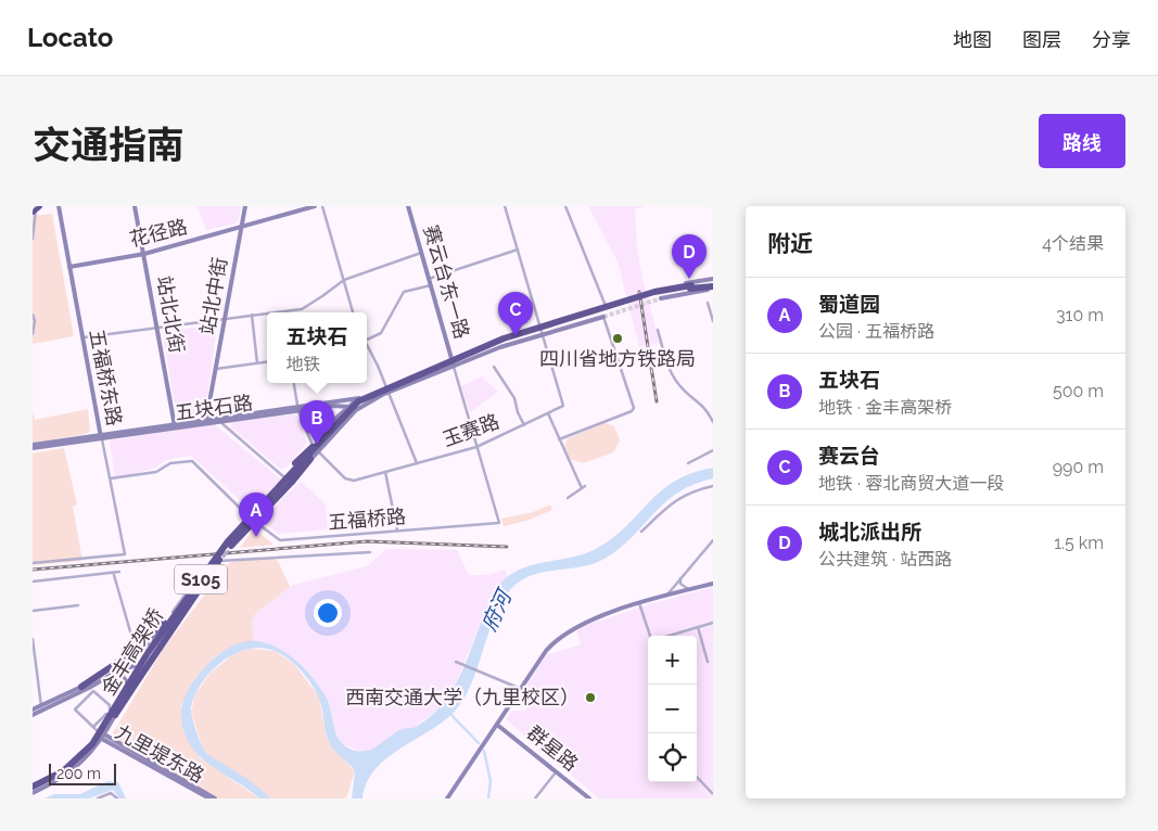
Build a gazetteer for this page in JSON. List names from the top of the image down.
{
  "streets": {
    "highway": ["S105", "金丰高架桥"],
    "main road": [
      "花径路",
      "赛云台东一路",
      "站北中街",
      "站北北街",
      "五福桥东路",
      "五块石路",
      "群星路",
      "九里堤东路"
    ],
    "street": ["玉赛路", "五福桥路"]
  },
  "crossings": [
    ["花径路", "站北中街"],
    ["花径路", "站北北街"],
    ["花径路", "五福桥东路"],
    ["站北中街", "五块石路"],
    ["站北北街", "五块石路"],
    ["五福桥东路", "五块石路"],
    ["五福桥东路", "五福桥路"],
    ["玉赛路", "五福桥路"]
  ],
  "water": ["府河"],
  "places": ["四川省地方铁路局", "西南交通大学（九里校区）"],
  "scale_bar": "200 m",
  "page": {
    "header": "Locato",
    "nav": ["地图", "图层", "分享"],
    "title": "交通指南",
    "buttons": "路线",
    "heading": ["附近", "4个结果"],
    "pins": [
      "D",
      "C",
      "B",
      "A"
    ],
    "list": [
      {
        "mark": "A",
        "name": "蜀道园",
        "note": "公园 · 五福桥路",
        "value": "310 m"
      },
      {
        "mark": "B",
        "name": "五块石",
        "note": "地铁 · 金丰高架桥",
        "value": "500 m"
      },
      {
        "mark": "C",
        "name": "赛云台",
        "note": "地铁 · 蓉北商贸大道一段",
        "value": "990 m"
      },
      {
        "mark": "D",
        "name": "城北派出所",
        "note": "公共建筑 · 站西路",
        "value": "1.5 km"
      }
    ],
    "popup": ["五块石", "地铁"],
    "map_buttons": ["+", "−"],
    "scale": "200 m"
  }
}
